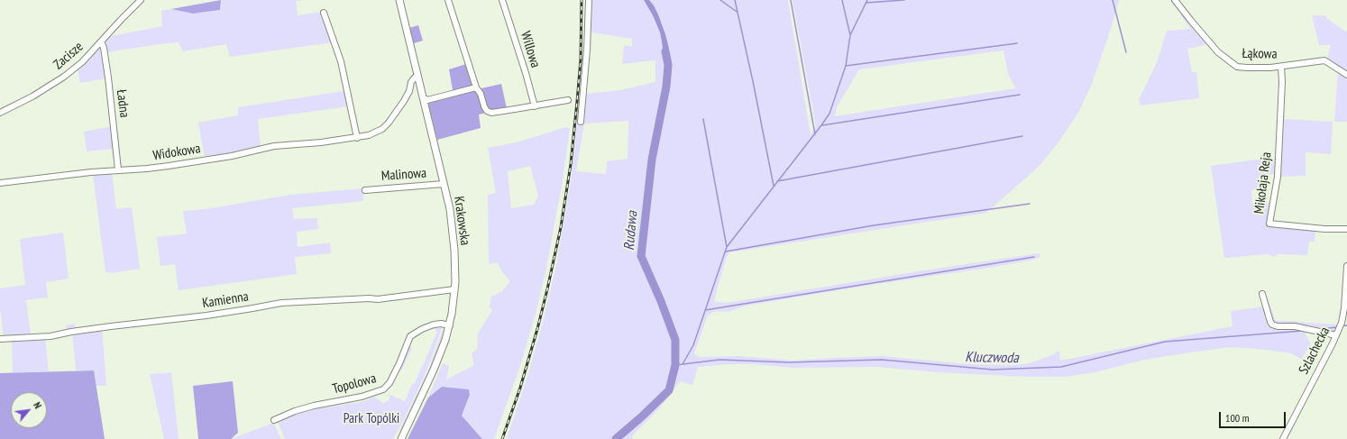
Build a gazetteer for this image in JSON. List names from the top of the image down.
{
  "streets": {
    "main road": ["Krakowska"],
    "street": [
      "Willowa",
      "Łąkowa",
      "Zacisze",
      "Ładna",
      "Widokowa",
      "Malinowa",
      "Mikołaja Reja",
      "Kamienna",
      "Szlachecka",
      "Topolowa"
    ]
  },
  "crossings": [
    ["Łąkowa", "Mikołaja Reja"],
    ["Zacisze", "Ładna"],
    ["Ładna", "Widokowa"],
    ["Widokowa", "Krakowska"],
    ["Malinowa", "Krakowska"],
    ["Krakowska", "Kamienna"],
    ["Krakowska", "Topolowa"]
  ],
  "water": ["Rudawa", "Kluczwoda"],
  "parks": ["Park Topólki"],
  "scale_bar": "100 m",
  "north": "top right"
}
